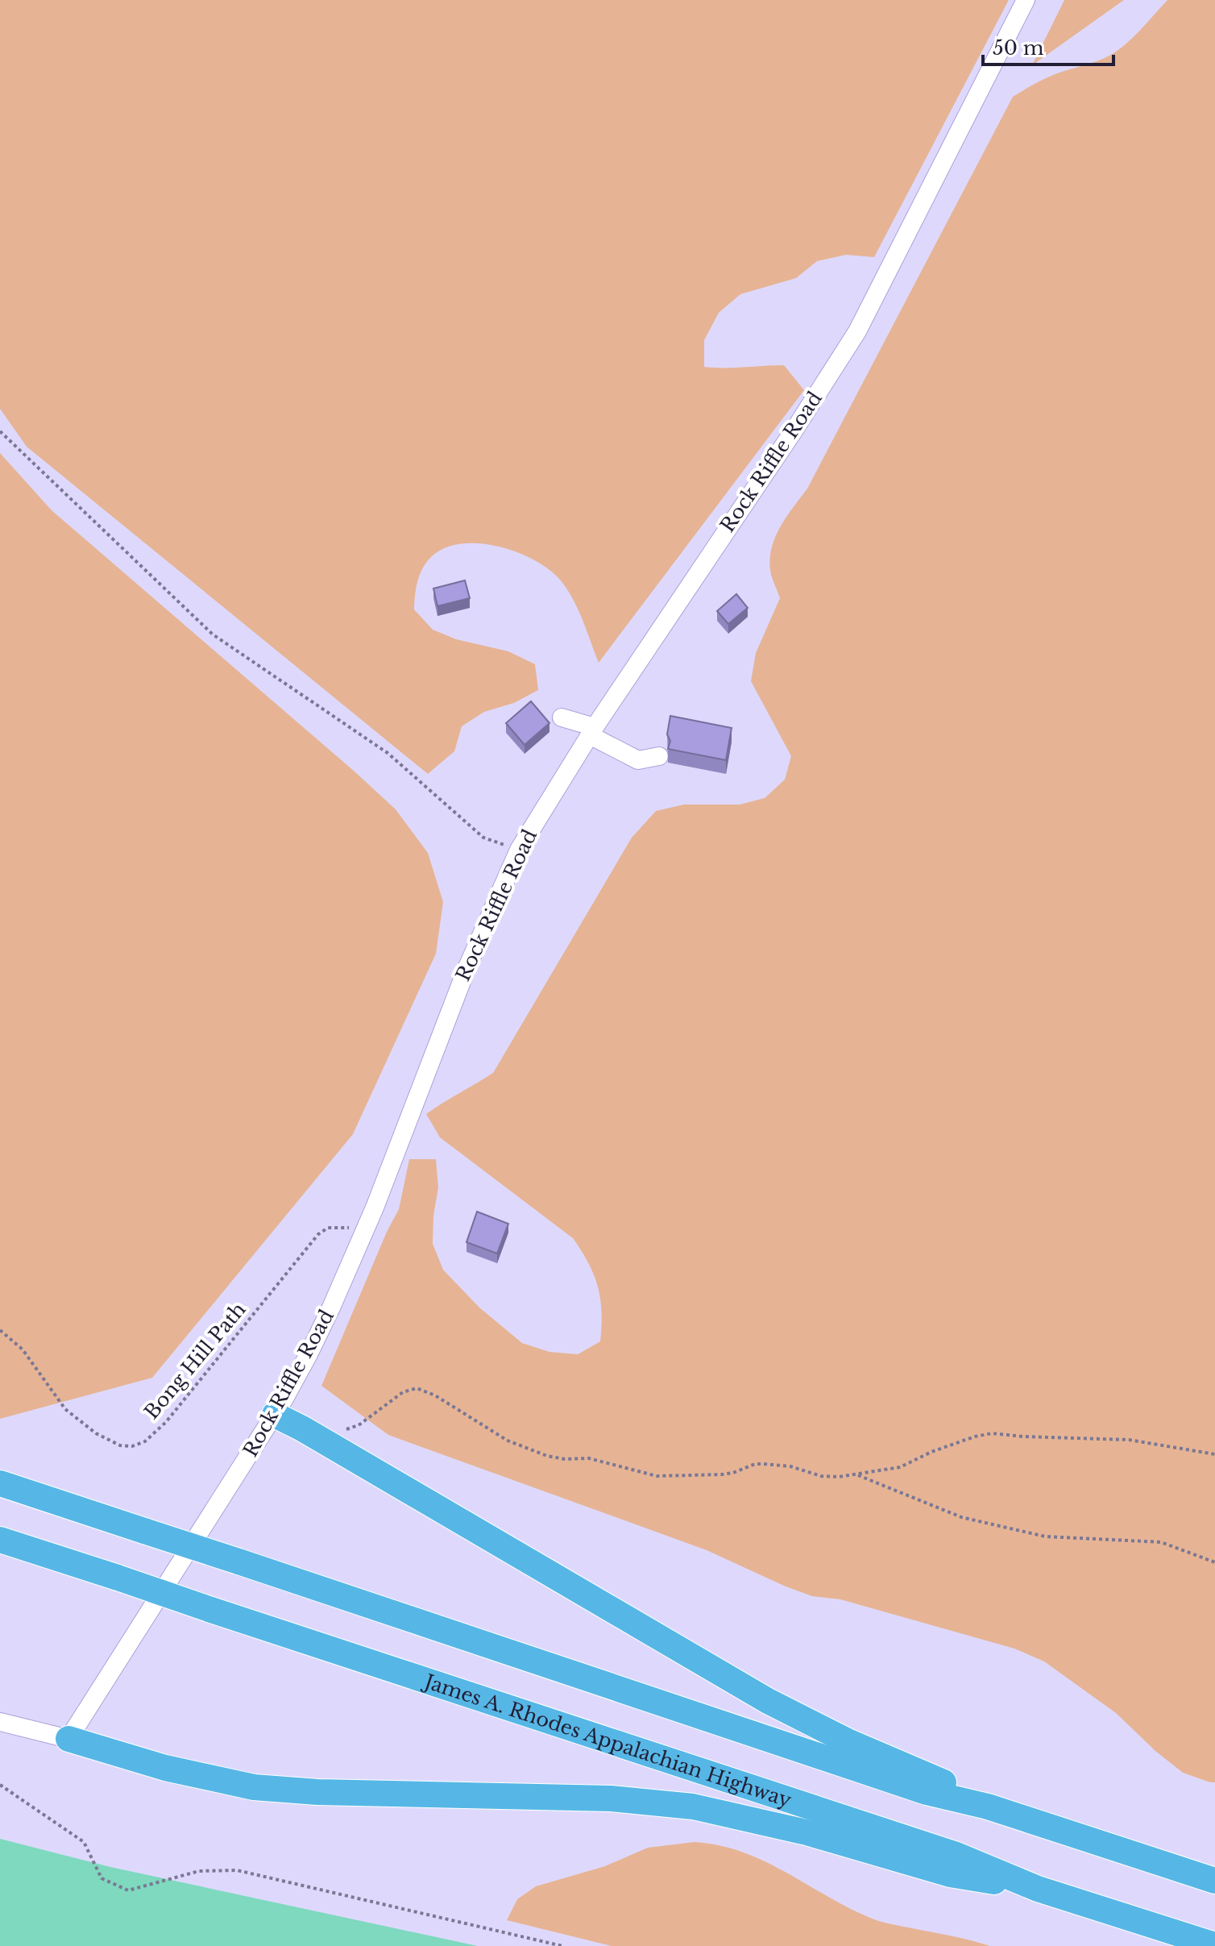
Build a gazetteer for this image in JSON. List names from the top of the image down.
{
  "streets": {
    "highway": ["James A. Rhodes Appalachian Highway"],
    "street": ["Rock Riffle Road"],
    "path": ["Bong Hill Path"]
  },
  "scale_bar": "50 m"
}
